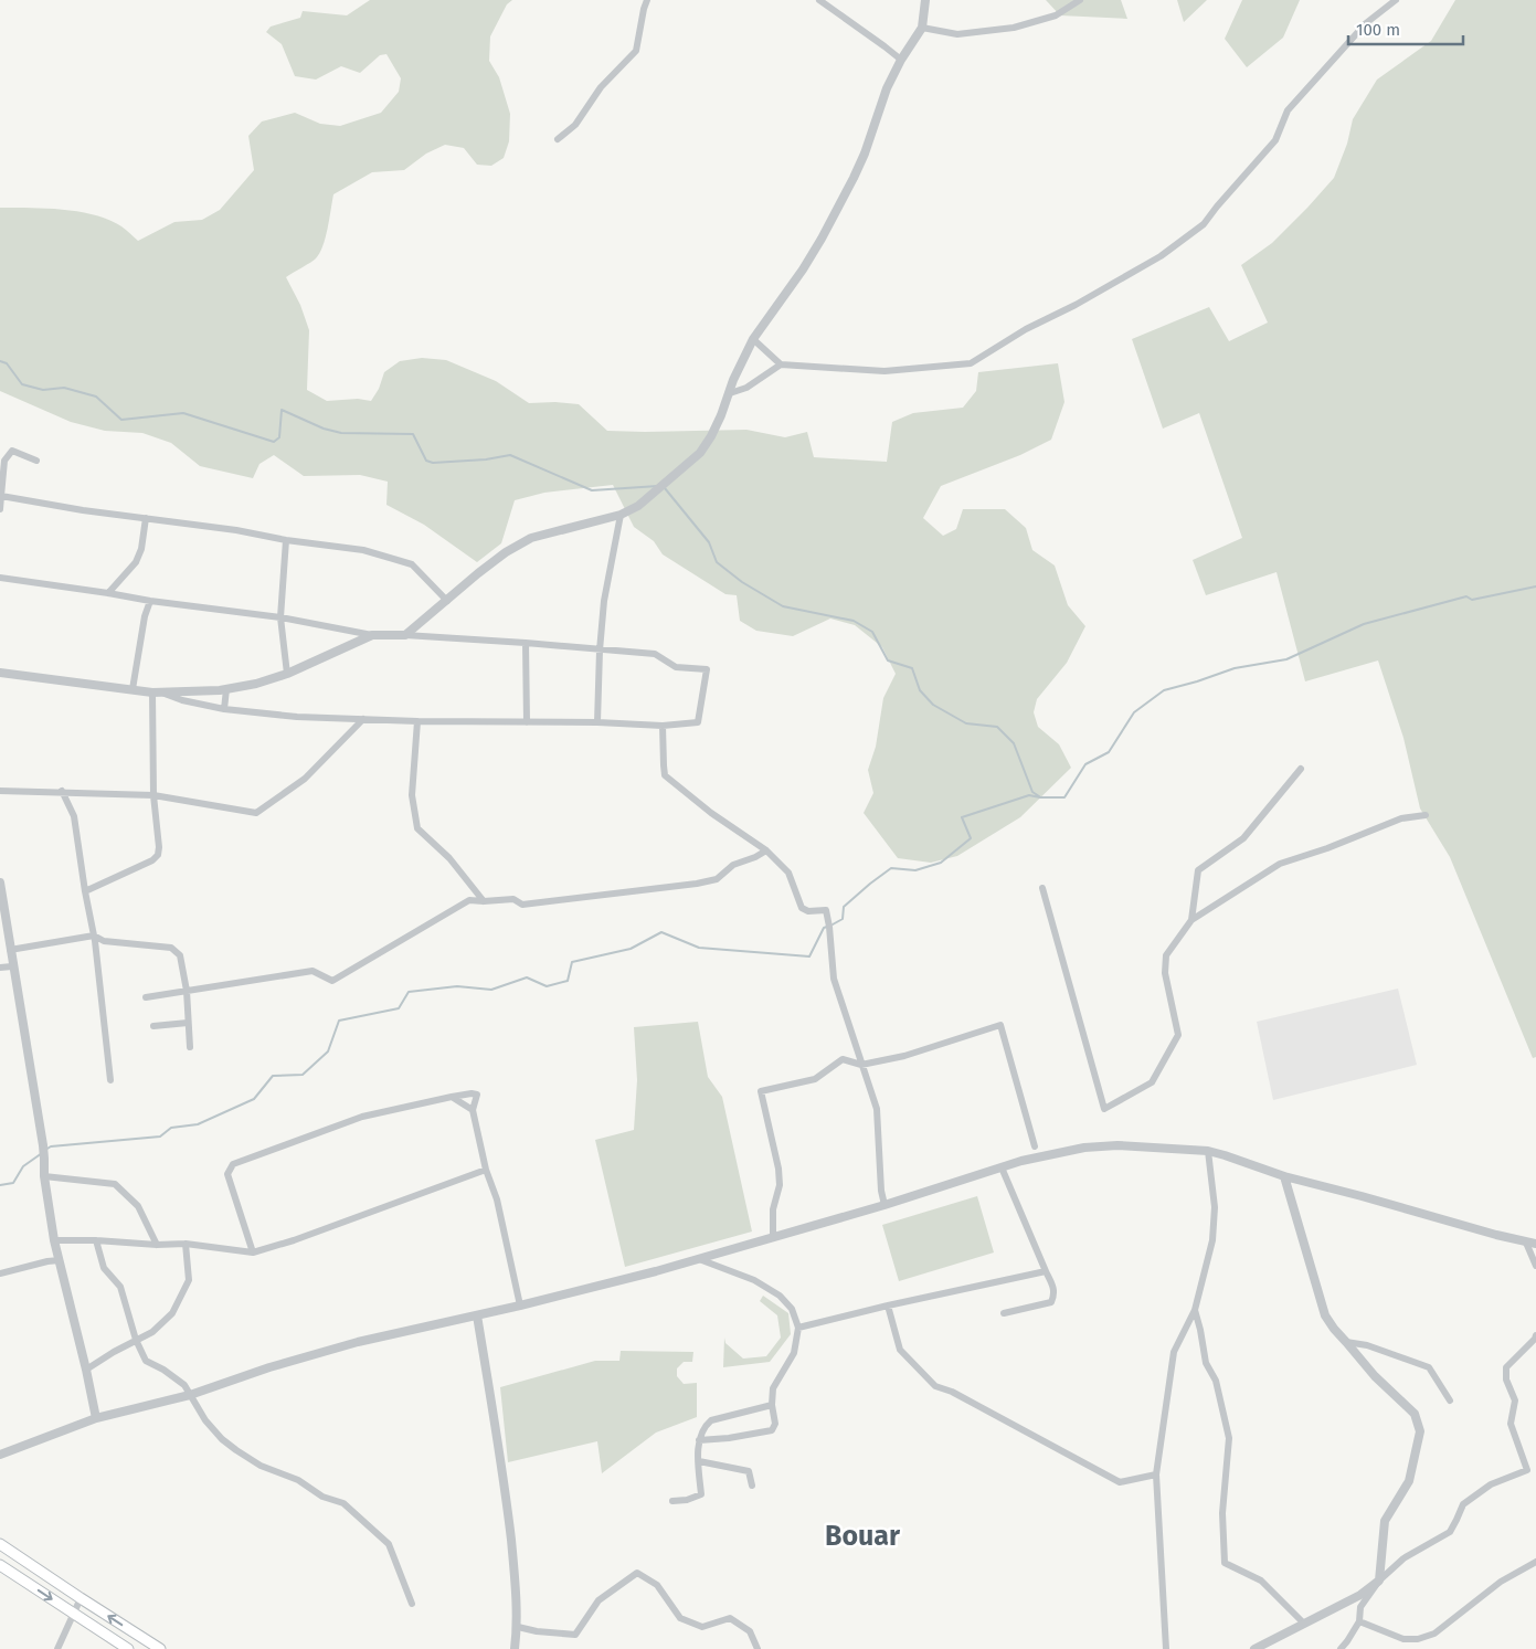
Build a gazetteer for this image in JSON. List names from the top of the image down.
{
  "districts": ["Bouar"],
  "scale_bar": "100 m"
}
